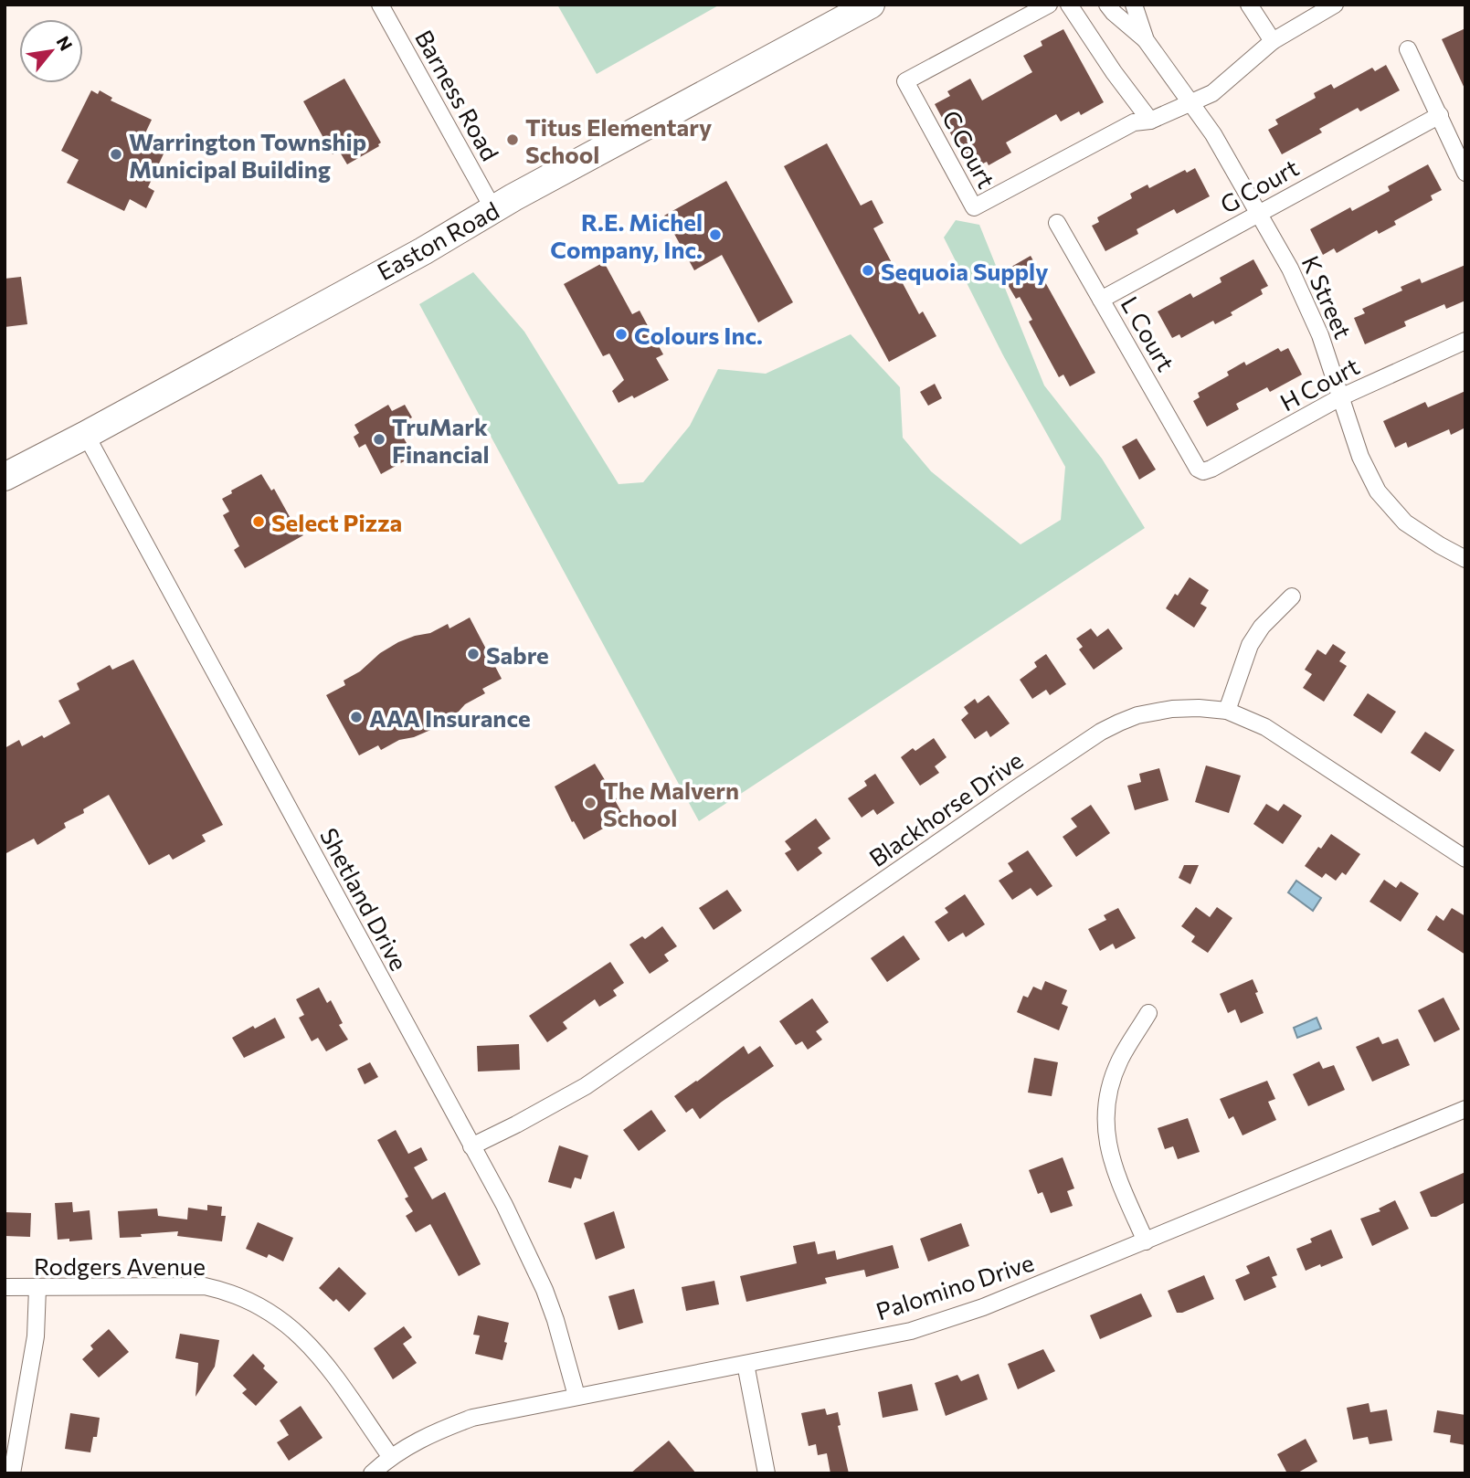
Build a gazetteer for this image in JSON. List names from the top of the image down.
{
  "streets": {
    "highway": ["Easton Road"],
    "street": [
      "Barness Road",
      "C Court",
      "G Court",
      "K Street",
      "L Court",
      "H Court",
      "Blackhorse Drive",
      "Shetland Drive",
      "Rodgers Avenue",
      "Palomino Drive"
    ]
  },
  "crossings": [
    ["Barness Road", "Easton Road"],
    ["C Court", "K Street"],
    ["G Court", "K Street"],
    ["G Court", "L Court"],
    ["Easton Road", "Shetland Drive"],
    ["K Street", "H Court"],
    ["L Court", "H Court"],
    ["Blackhorse Drive", "Shetland Drive"],
    ["Shetland Drive", "Palomino Drive"],
    ["Rodgers Avenue", "Palomino Drive"]
  ],
  "places": [
    "Titus Elementary School",
    "Warrington Township Municipal Building",
    "R.E. Michel Company, Inc.",
    "Sequoia Supply",
    "Colours Inc.",
    "TruMark Financial",
    "Select Pizza",
    "Sabre",
    "AAA Insurance",
    "The Malvern School"
  ],
  "north": "top right"
}
